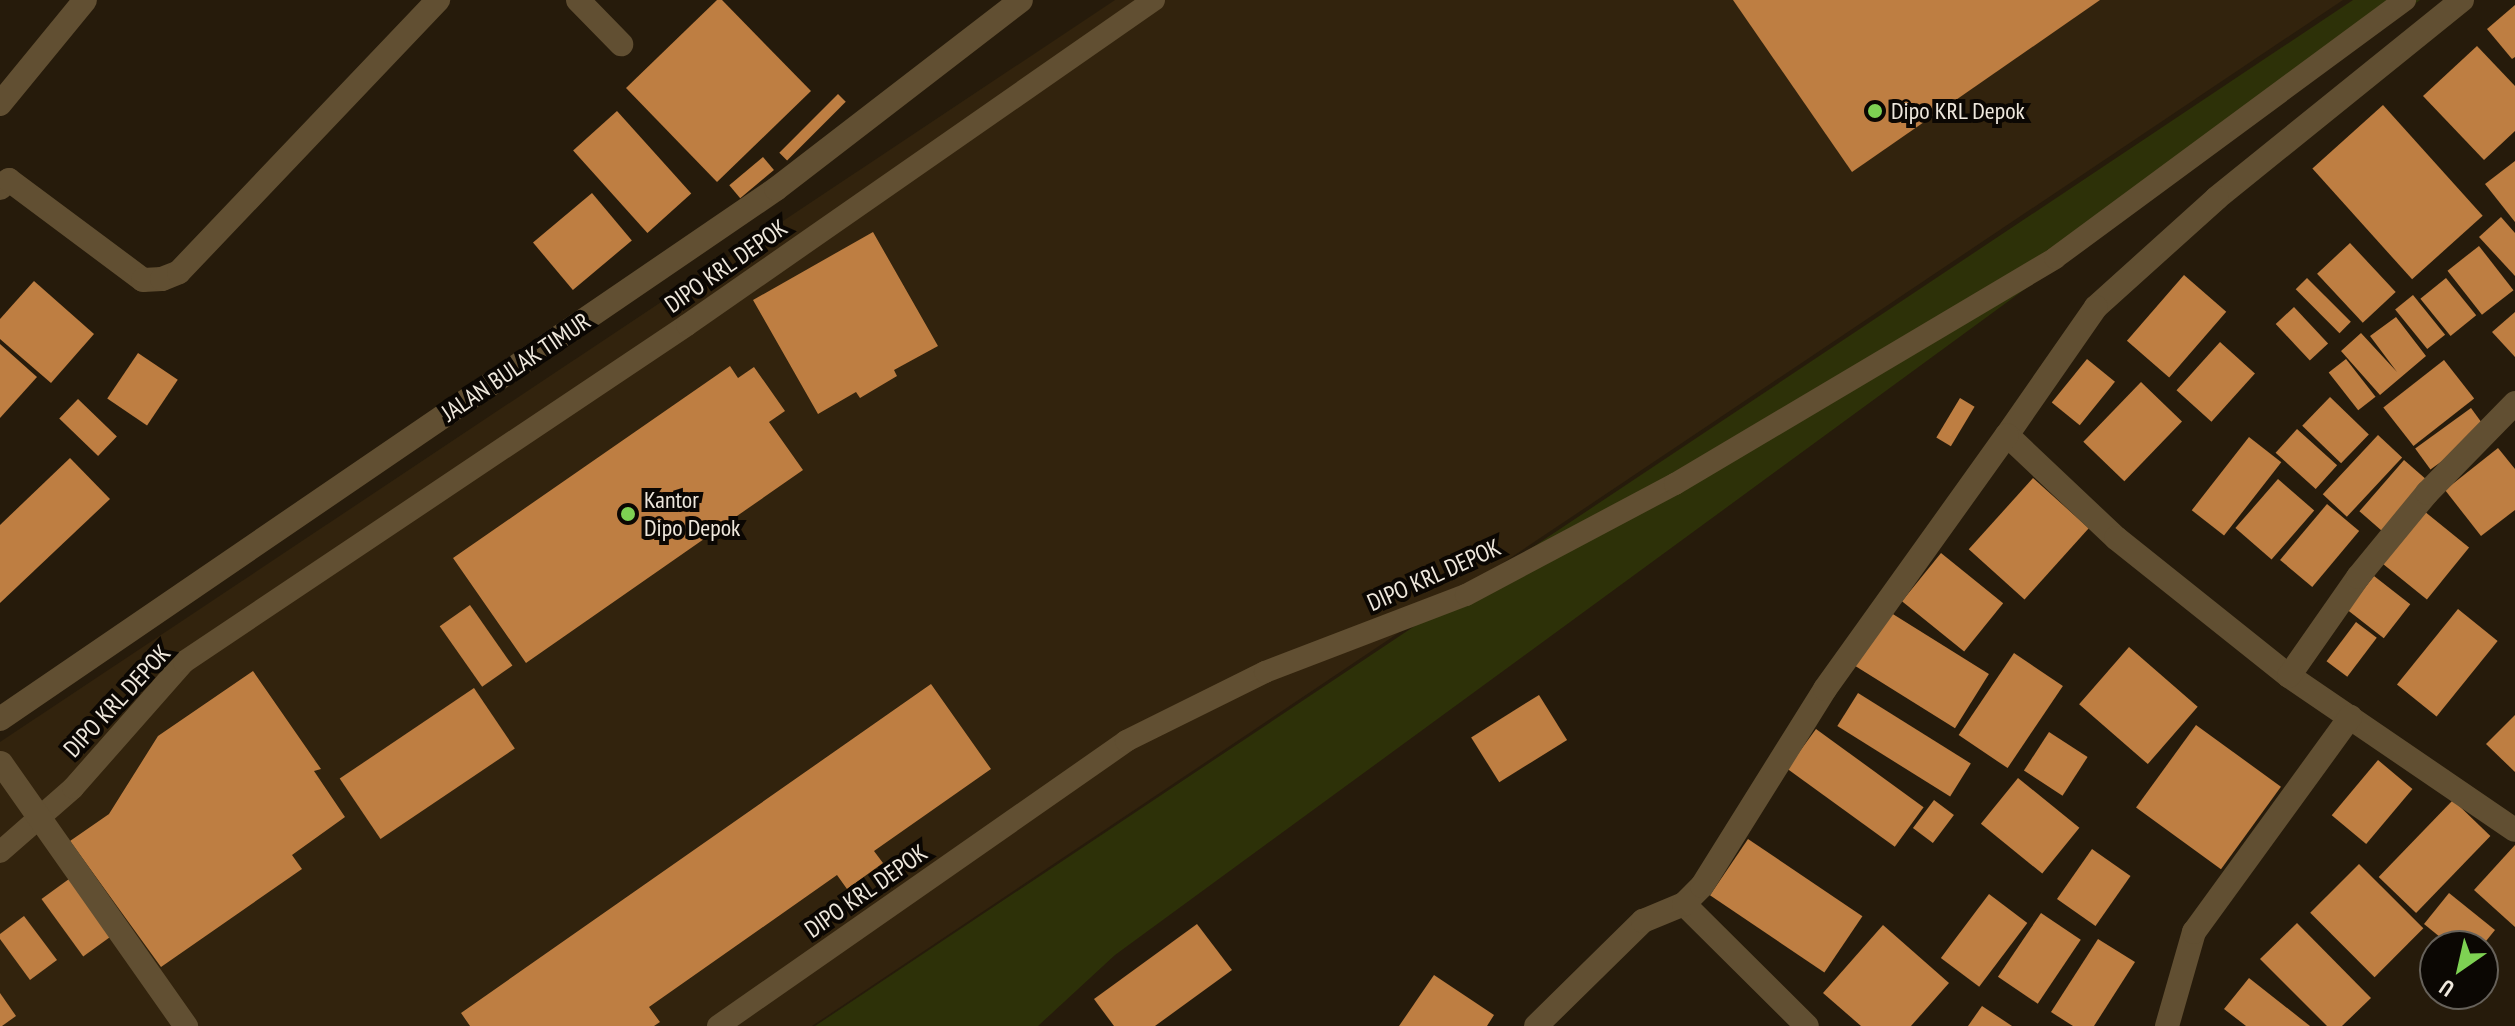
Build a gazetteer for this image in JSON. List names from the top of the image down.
{
  "streets": {
    "street": ["JALAN BULAK TIMUR"],
    "lane": ["DIPO KRL DEPOK"]
  },
  "places": ["Dipo KRL Depok", "Kantor Dipo Depok"],
  "north": "bottom left"
}
